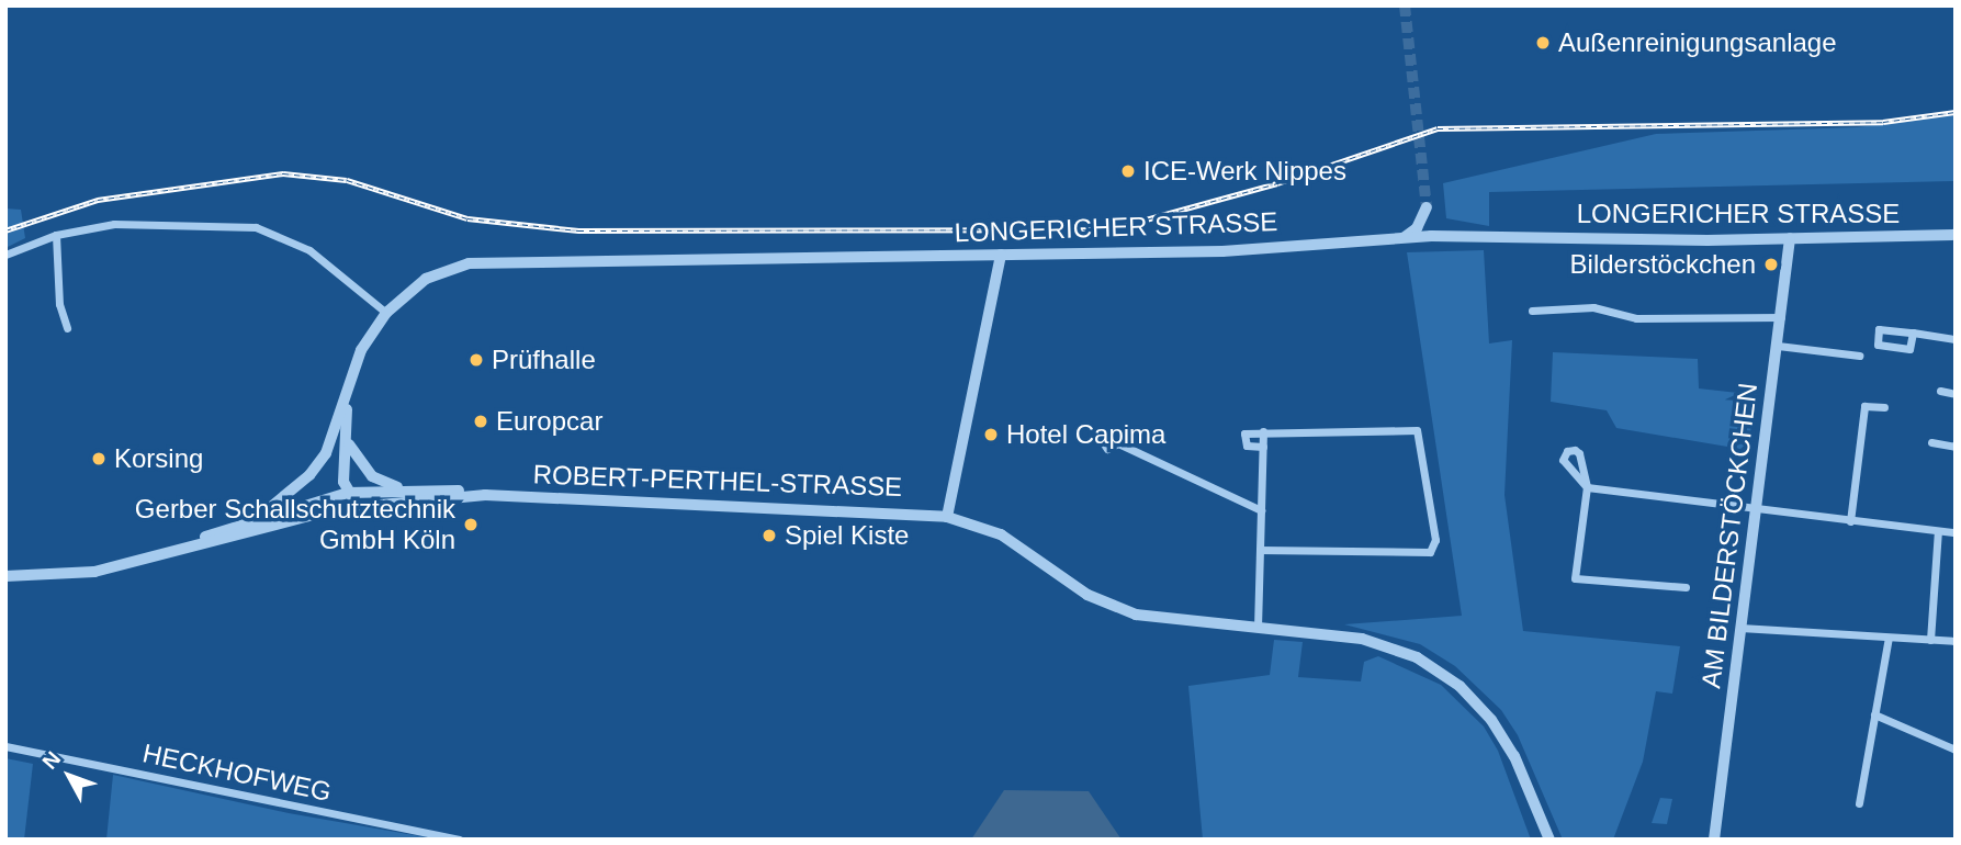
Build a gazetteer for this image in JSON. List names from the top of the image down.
{
  "streets": {
    "street": [
      "LONGERICHER STRASSE",
      "ROBERT-PERTHEL-STRASSE",
      "AM BILDERSTÖCKCHEN",
      "HECKHOFWEG"
    ]
  },
  "crossings": [
    ["LONGERICHER STRASSE", "ROBERT-PERTHEL-STRASSE"],
    ["LONGERICHER STRASSE", "AM BILDERSTÖCKCHEN"]
  ],
  "places": [
    "Außenreinigungsanlage",
    "ICE-Werk Nippes",
    "Bilderstöckchen",
    "Prüfhalle",
    "Europcar",
    "Hotel Capima",
    "Korsing",
    "Gerber Schallschutztechnik GmbH Köln",
    "Spiel Kiste"
  ],
  "north": "top left"
}
